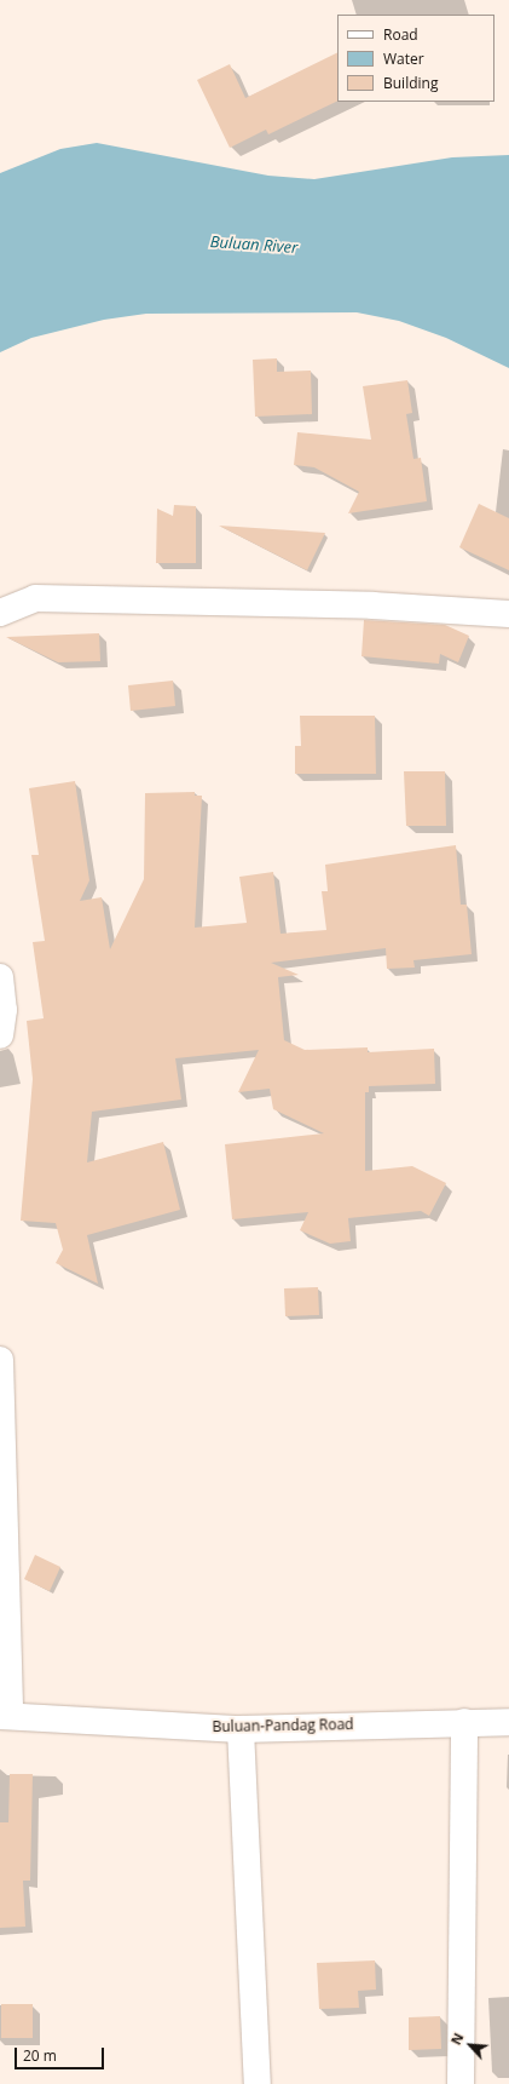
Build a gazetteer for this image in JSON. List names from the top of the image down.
{
  "streets": {
    "street": ["Buluan-Pandag Road"]
  },
  "water": ["Buluan River"],
  "legend": ["Road", "Water", "Building"],
  "scale_bar": "20 m",
  "north": "top left"
}
